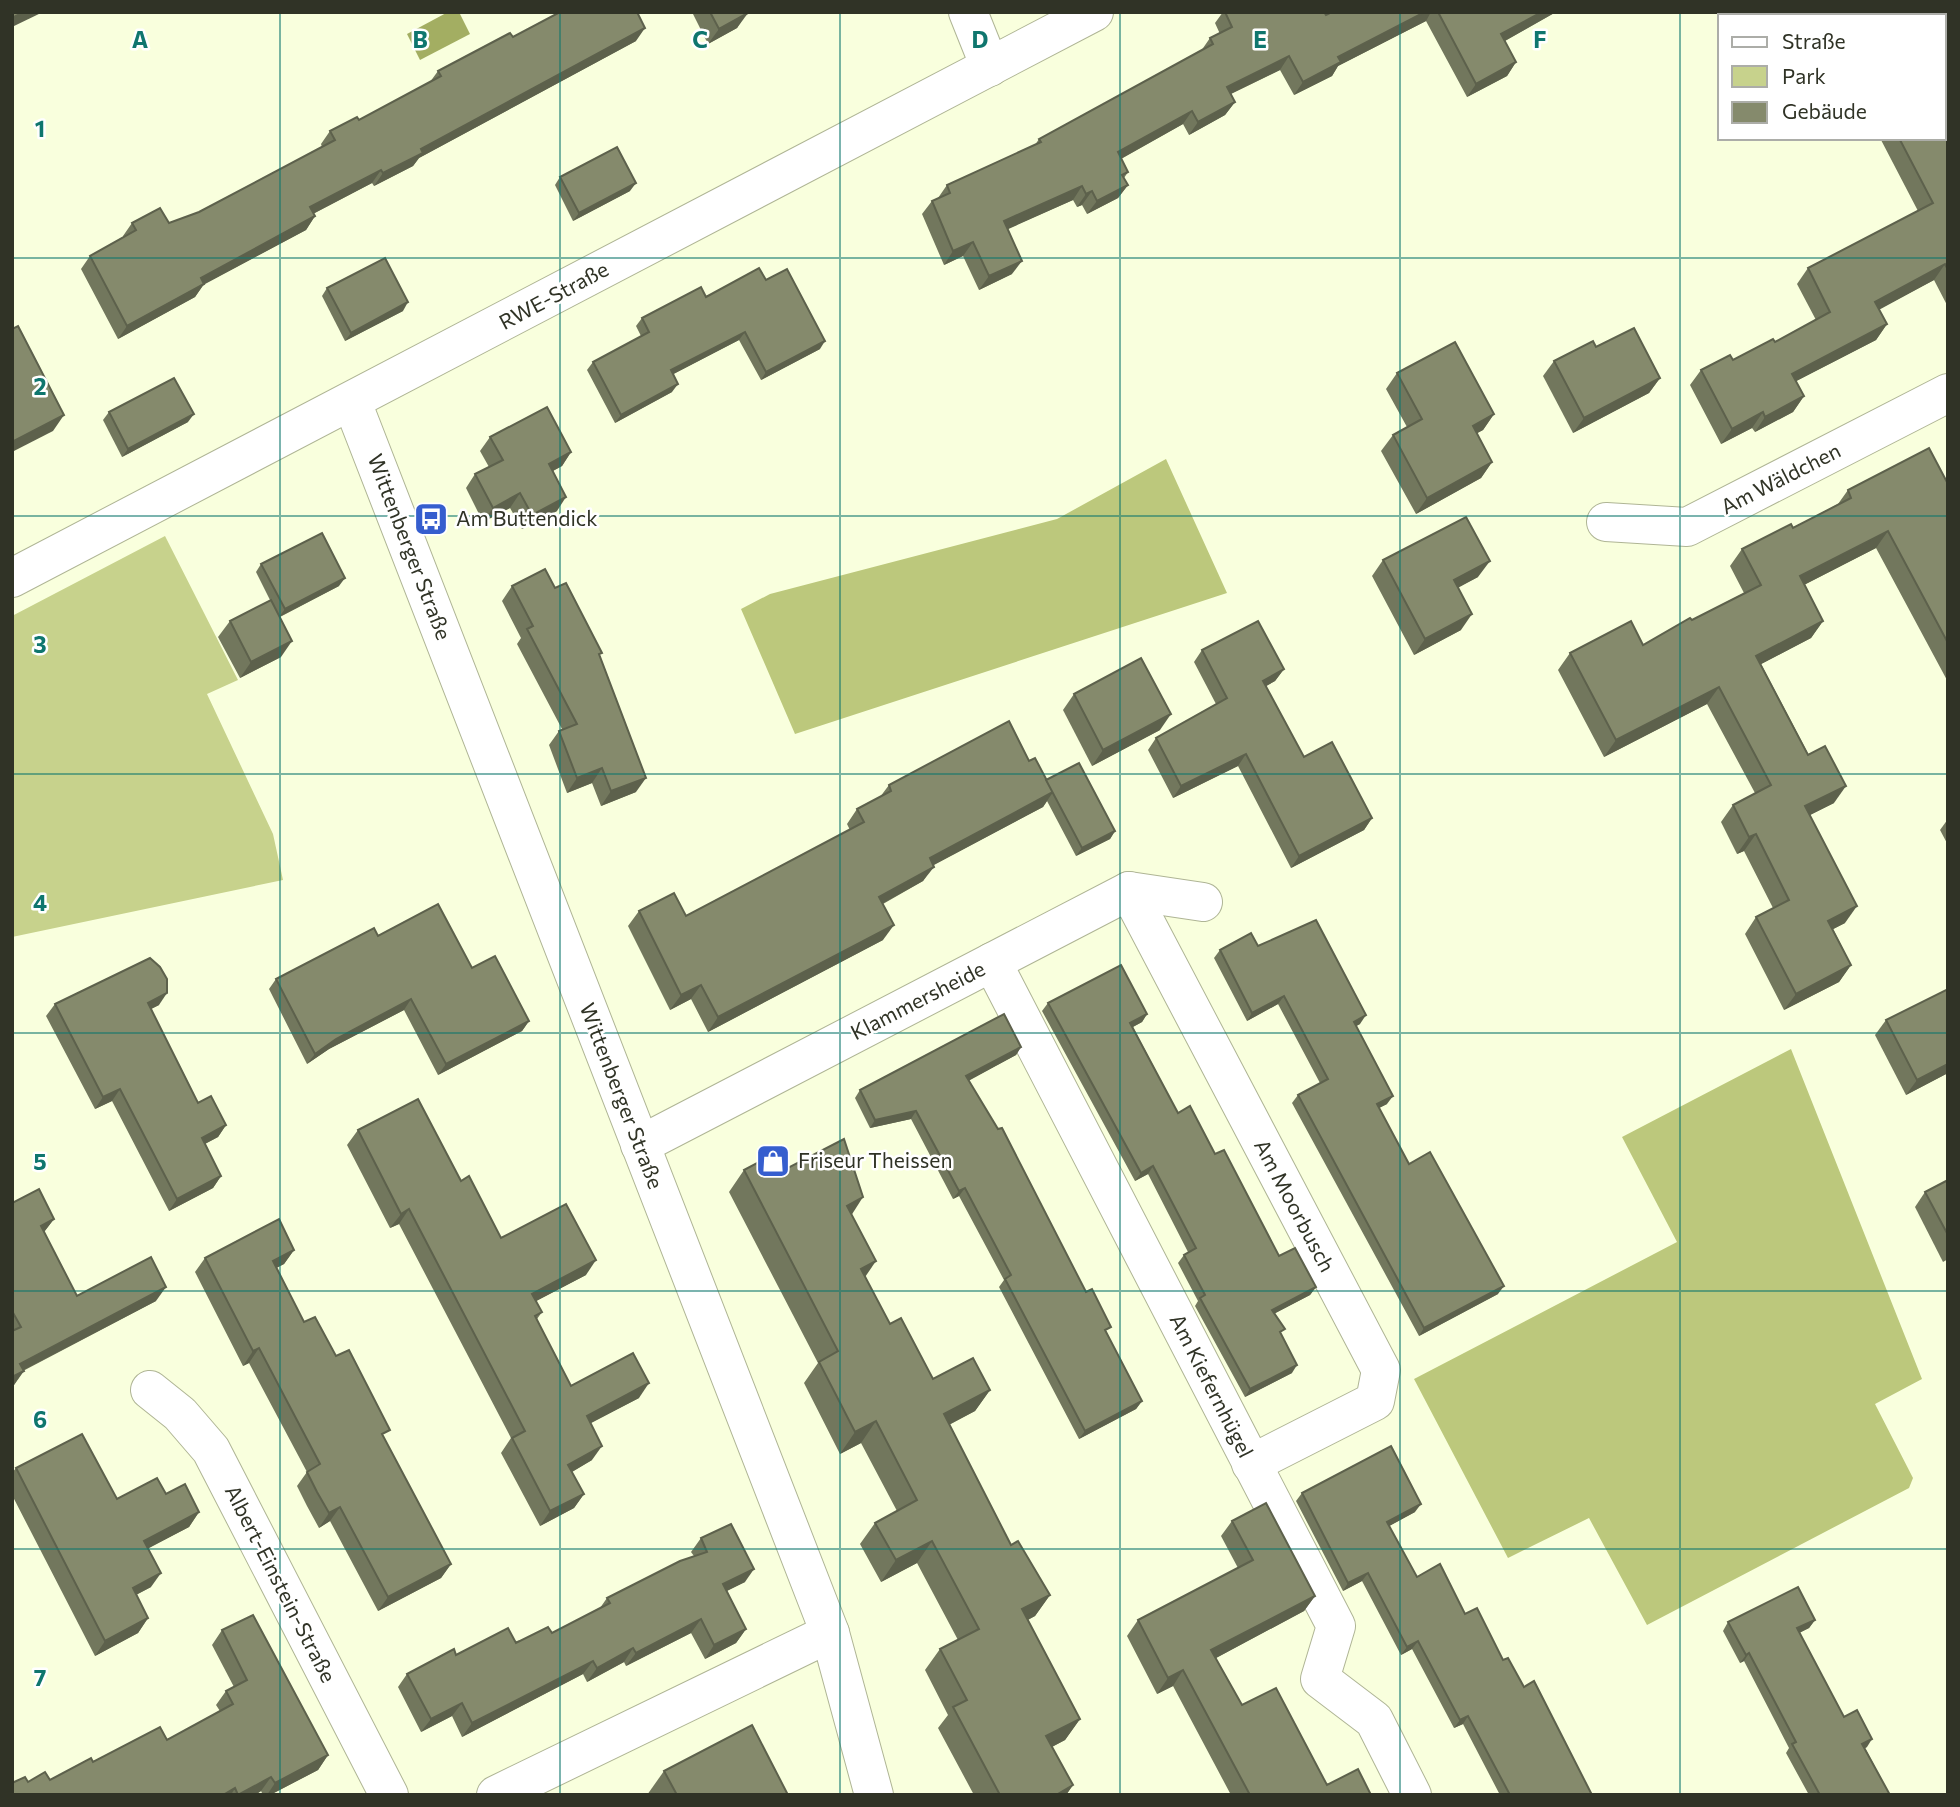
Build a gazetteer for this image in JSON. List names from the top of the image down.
{
  "streets": {
    "street": [
      "RWE-Straße",
      "Am Wäldchen",
      "Wittenberger Straße",
      "Klammersheide",
      "Am Moorbusch",
      "Am Kiefernhügel",
      "Albert-Einstein-Straße"
    ]
  },
  "crossings": [
    ["RWE-Straße", "Wittenberger Straße"],
    ["Wittenberger Straße", "Klammersheide"],
    ["Klammersheide", "Am Moorbusch"],
    ["Klammersheide", "Am Kiefernhügel"],
    ["Am Moorbusch", "Am Kiefernhügel"]
  ],
  "places": {
    "bus stop": ["Am Buttendick"],
    "shop": ["Friseur Theissen"]
  },
  "legend": ["Straße", "Park", "Gebäude"],
  "grid": {
    "columns": [
      "A",
      "B",
      "C",
      "D",
      "E",
      "F"
    ],
    "rows": [
      "1",
      "2",
      "3",
      "4",
      "5",
      "6",
      "7"
    ]
  }
}
